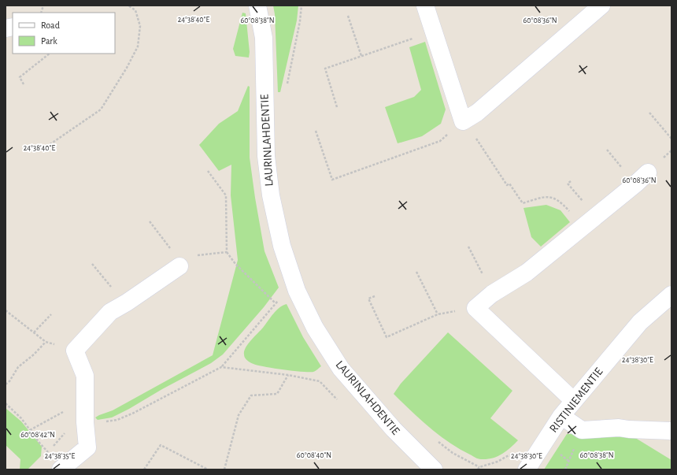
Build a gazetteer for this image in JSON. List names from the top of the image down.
{
  "streets": {
    "street": ["LAURINLAHDENTIE", "RISTINIEMENTIE"]
  },
  "legend": ["Road", "Park"],
  "coordinates": [
    "24°38'40\"E",
    "60°08'38\"N",
    "60°08'36\"N",
    "24°38'30\"E",
    "60°08'42\"N",
    "60°08'40\"N",
    "24°38'35\"E"
  ]
}
